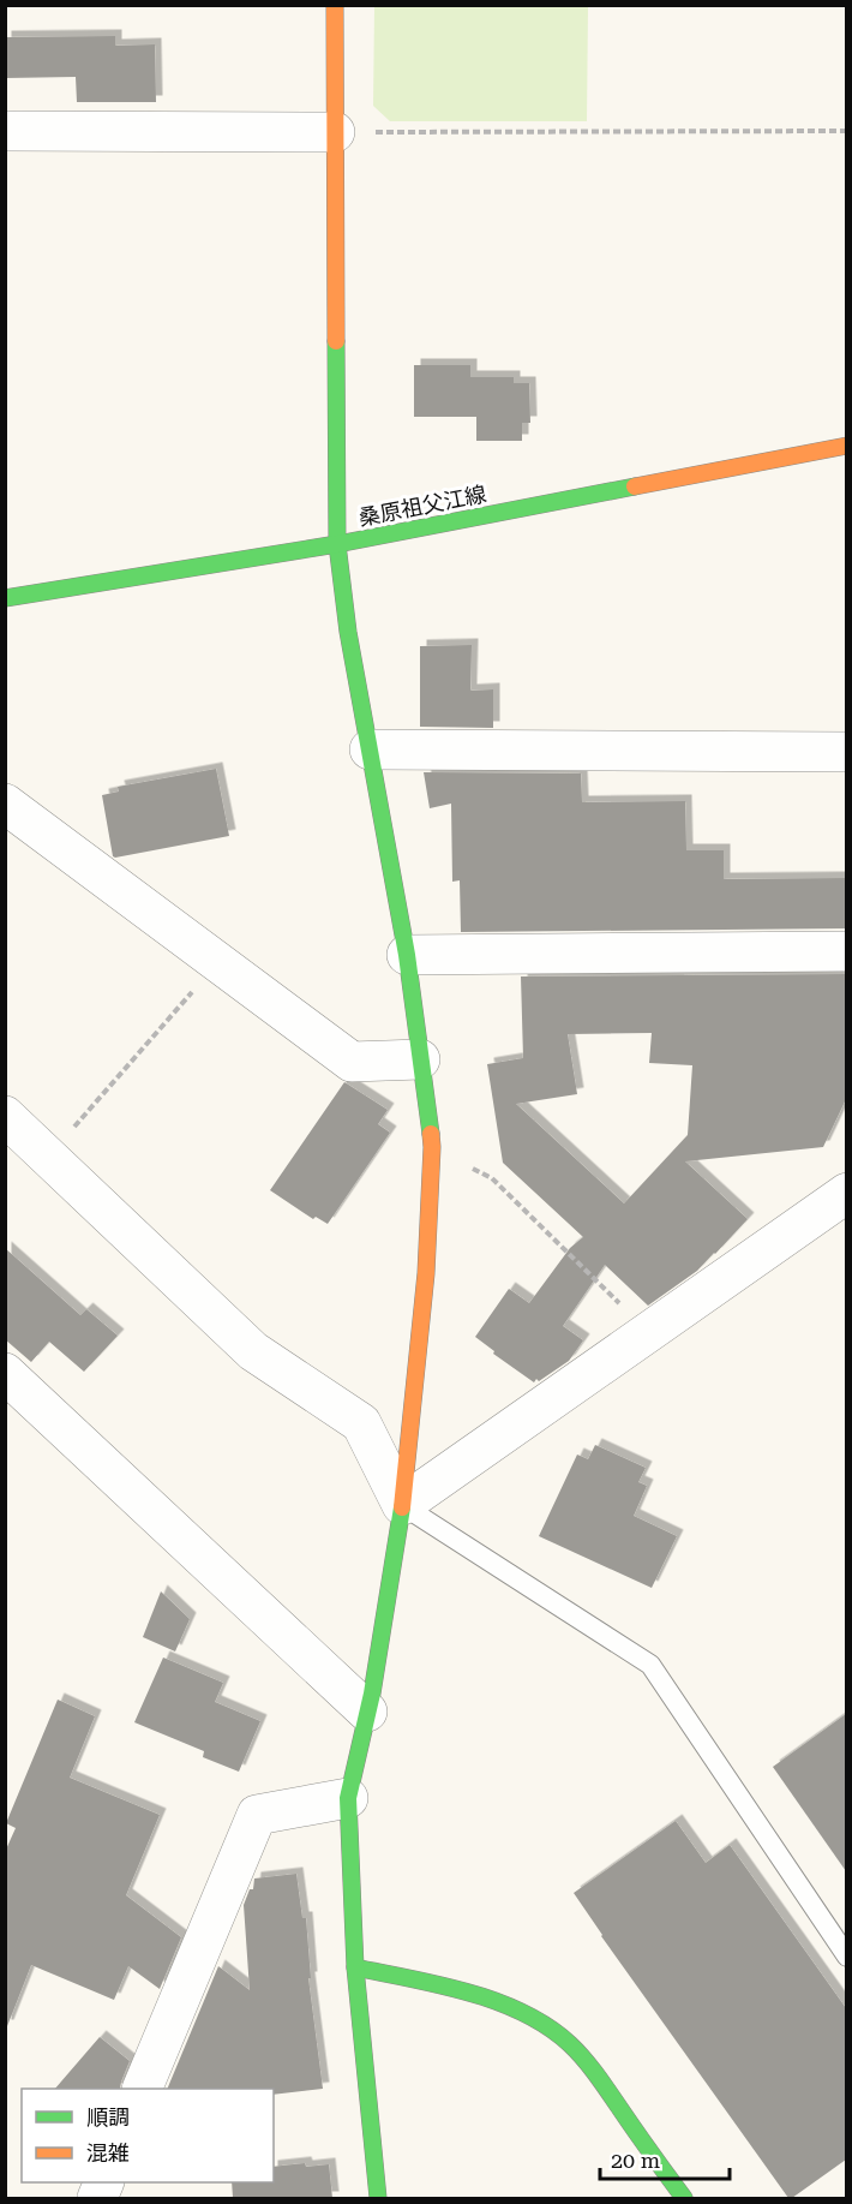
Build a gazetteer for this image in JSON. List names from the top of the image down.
{
  "streets": {
    "street": ["桑原祖父江線"]
  },
  "legend": ["順調", "混雑"],
  "scale_bar": "20 m"
}
